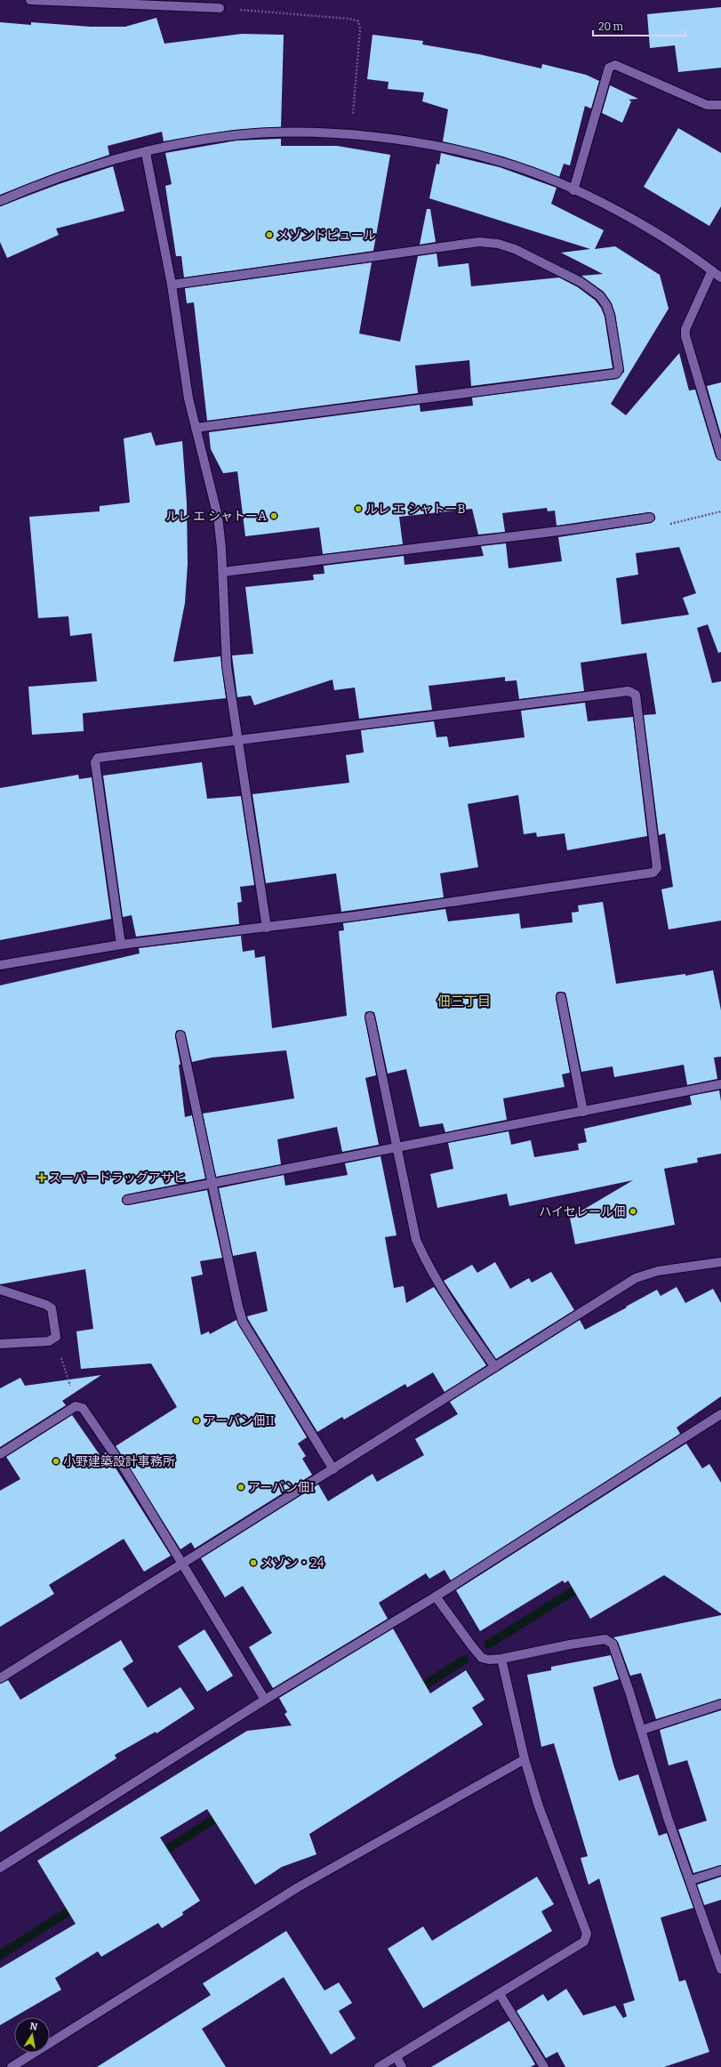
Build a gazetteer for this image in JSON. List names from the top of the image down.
{
  "districts": ["佃三丁目"],
  "places": {
    "other": [
      "メゾンドピュール",
      "ルレ エ シャトーB",
      "ルレ エ シャトーA",
      "ハイセレール佃",
      "アーバン佃II",
      "小野建築設計事務所",
      "アーバン佃I",
      "メゾン・24"
    ],
    "health": ["スーパードラッグアサヒ"]
  },
  "scale_bar": "20 m",
  "north": "top"
}
